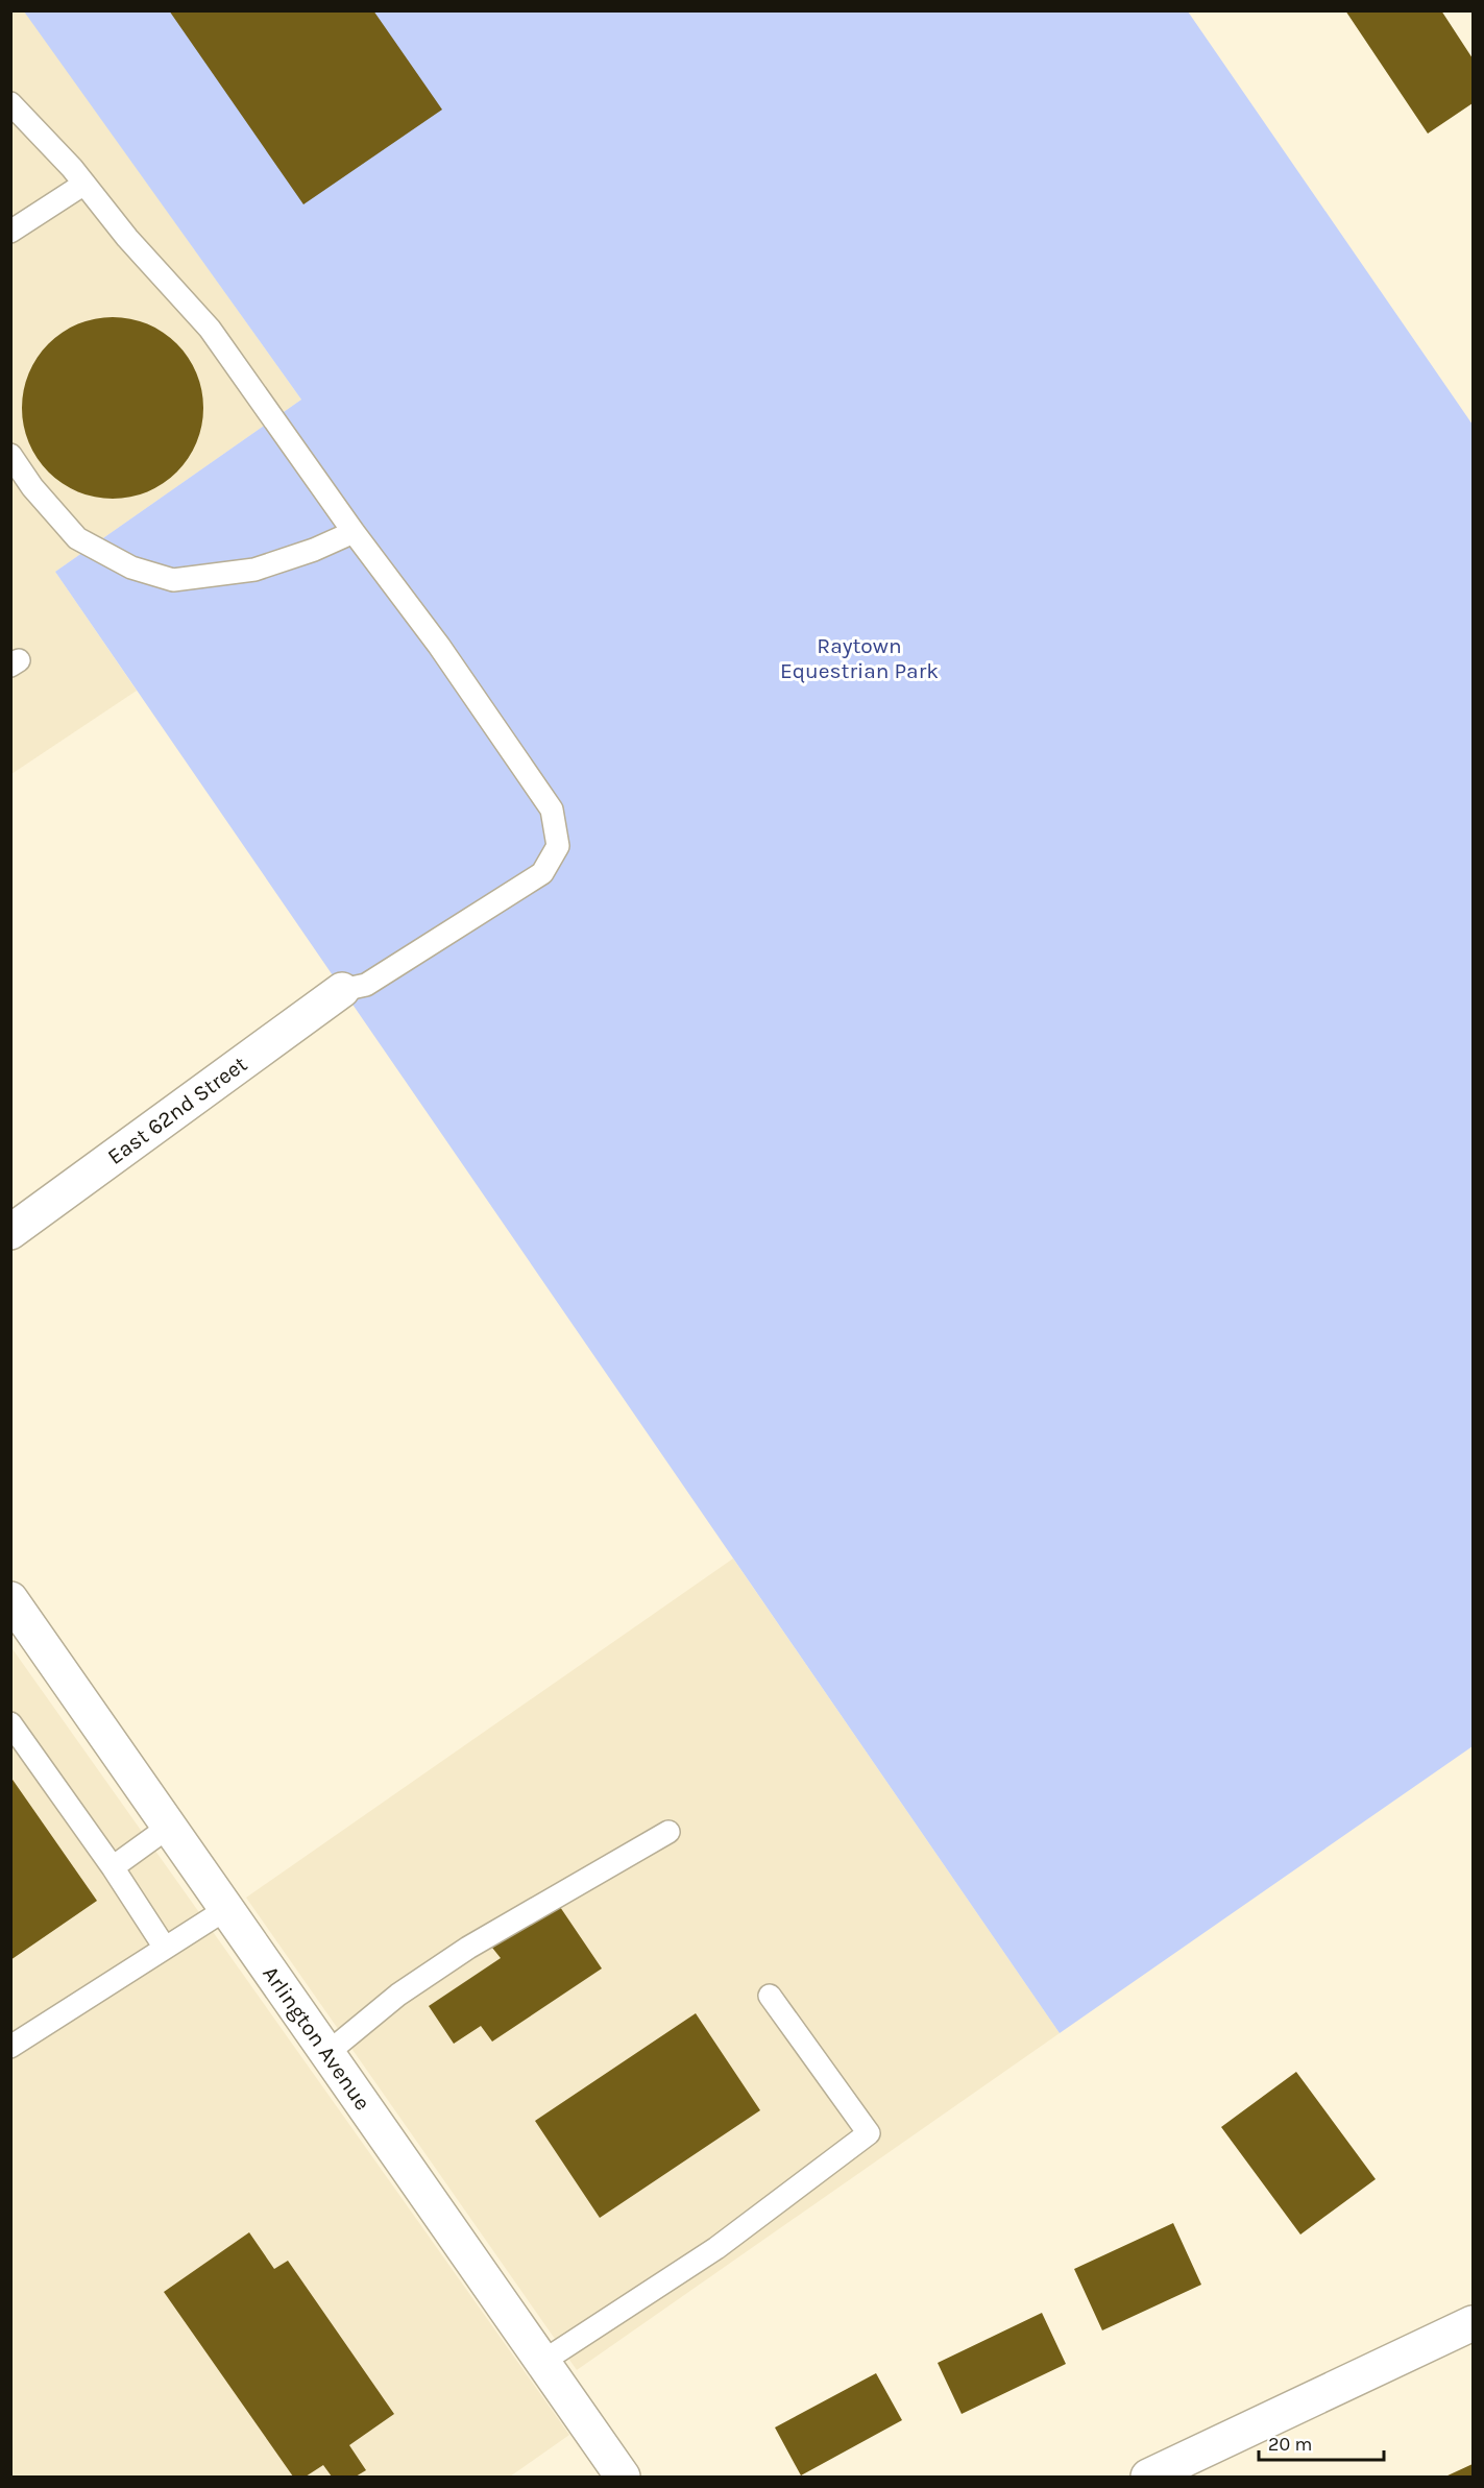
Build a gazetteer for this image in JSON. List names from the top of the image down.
{
  "streets": {
    "street": ["East 62nd Street", "Arlington Avenue"]
  },
  "parks": ["Raytown Equestrian Park"],
  "scale_bar": "20 m"
}
